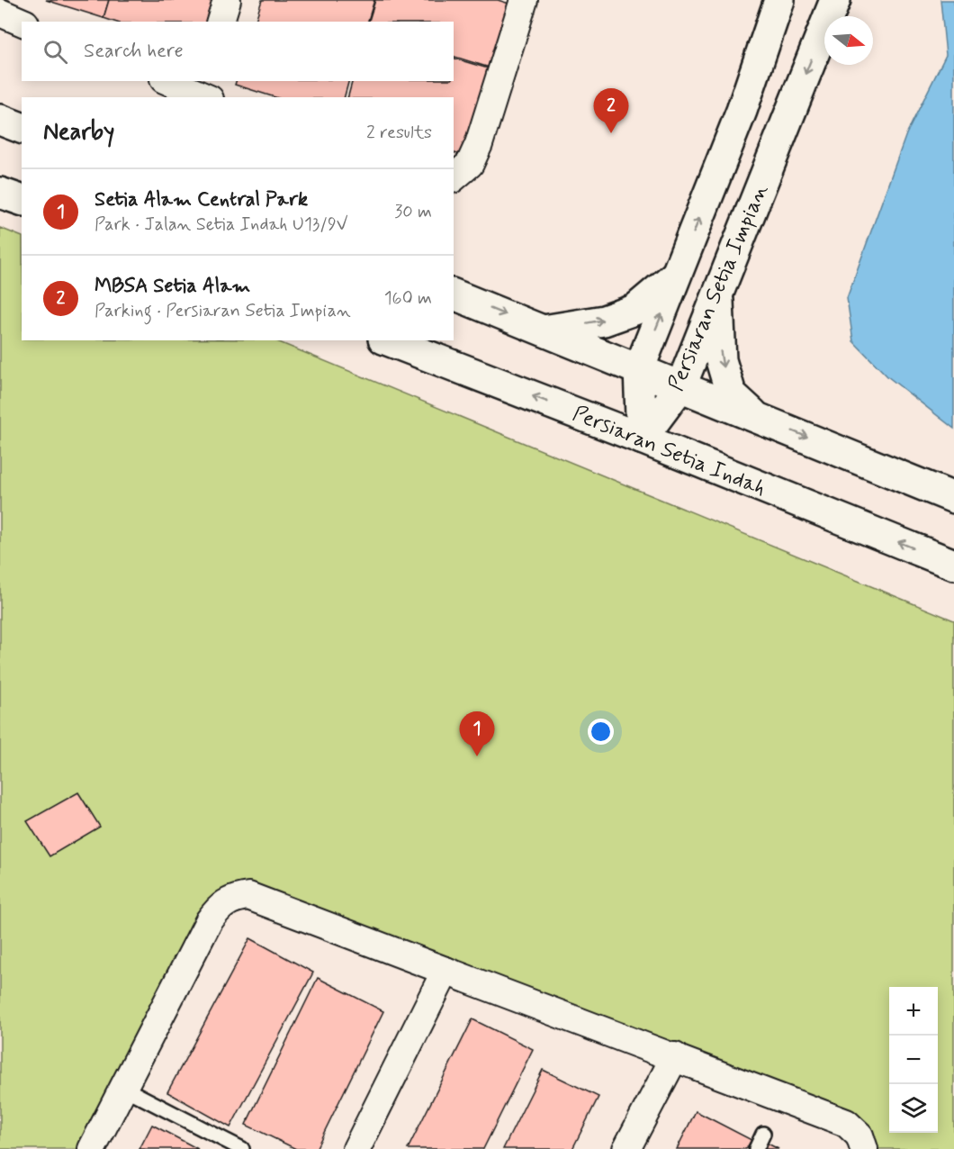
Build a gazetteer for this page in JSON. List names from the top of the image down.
{
  "streets": {
    "street": ["Persiaran Setia Impian", "Persiaran Setia Indah"]
  },
  "crossings": [
    ["Persiaran Setia Impian", "Persiaran Setia Indah"]
  ],
  "north": "right",
  "page": {
    "search": "Search here",
    "pins": ["2", "1"],
    "heading": ["Nearby", "2 results"],
    "list": [
      {
        "mark": "1",
        "name": "Setia Alam Central Park",
        "note": "Park · Jalan Setia Indah U13/9V",
        "value": "30 m"
      },
      {
        "mark": "2",
        "name": "MBSA Setia Alam",
        "note": "Parking · Persiaran Setia Impian",
        "value": "160 m"
      }
    ],
    "map_buttons": ["+", "−"]
  }
}
